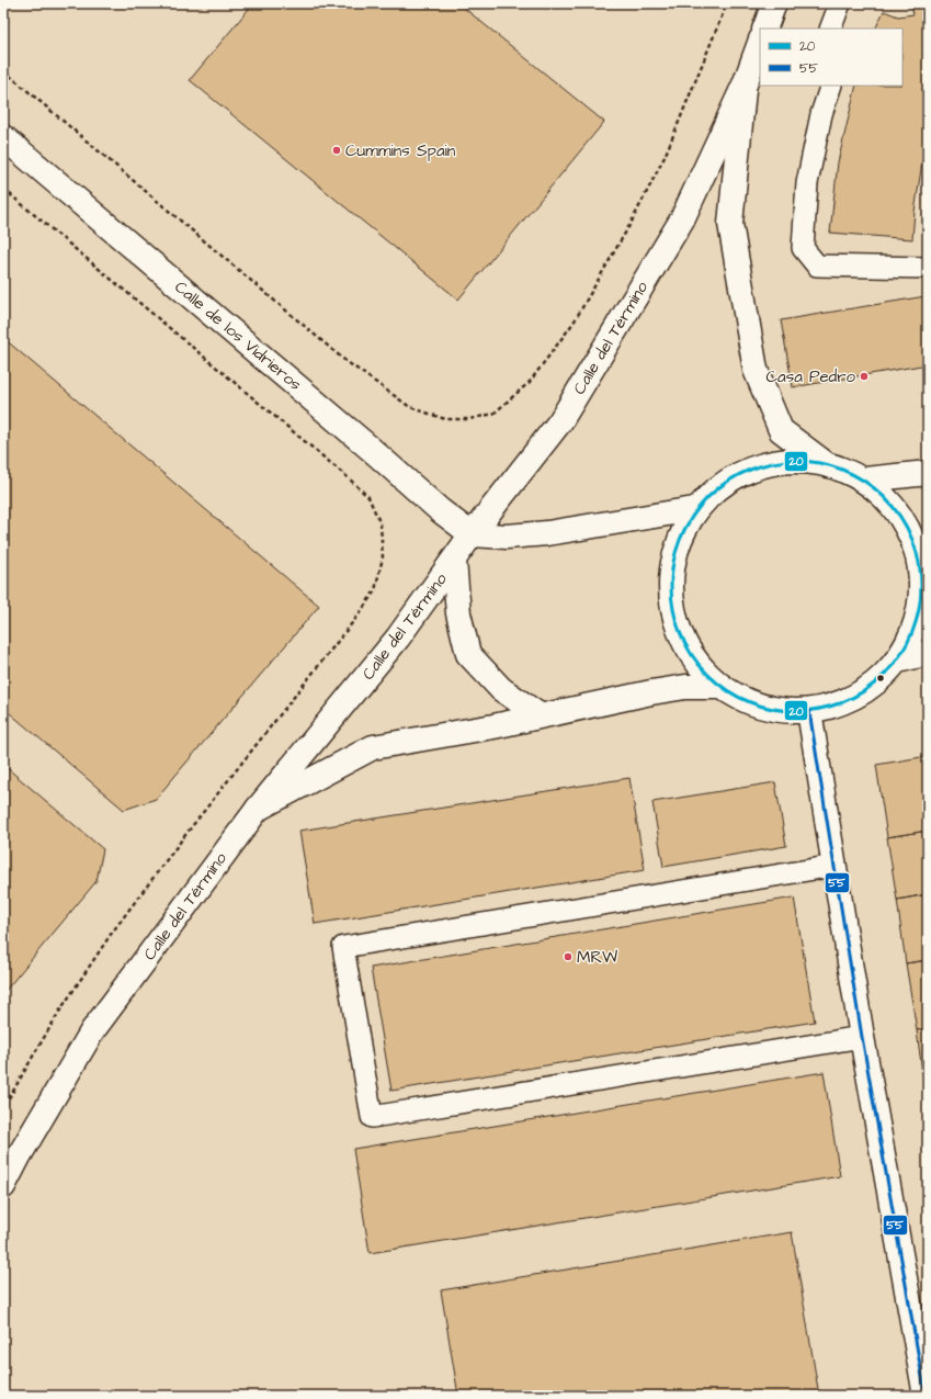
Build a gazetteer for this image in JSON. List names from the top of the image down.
{
  "streets": {
    "street": ["Calle de los Vidrieros", "Calle del Término"]
  },
  "crossings": [
    ["Calle de los Vidrieros", "Calle del Término"]
  ],
  "places": ["Cummins Spain", "Casa Pedro", "MRW"],
  "lines": ["transit line 20", "transit line 55"],
  "legend": ["20", "55"]
}
